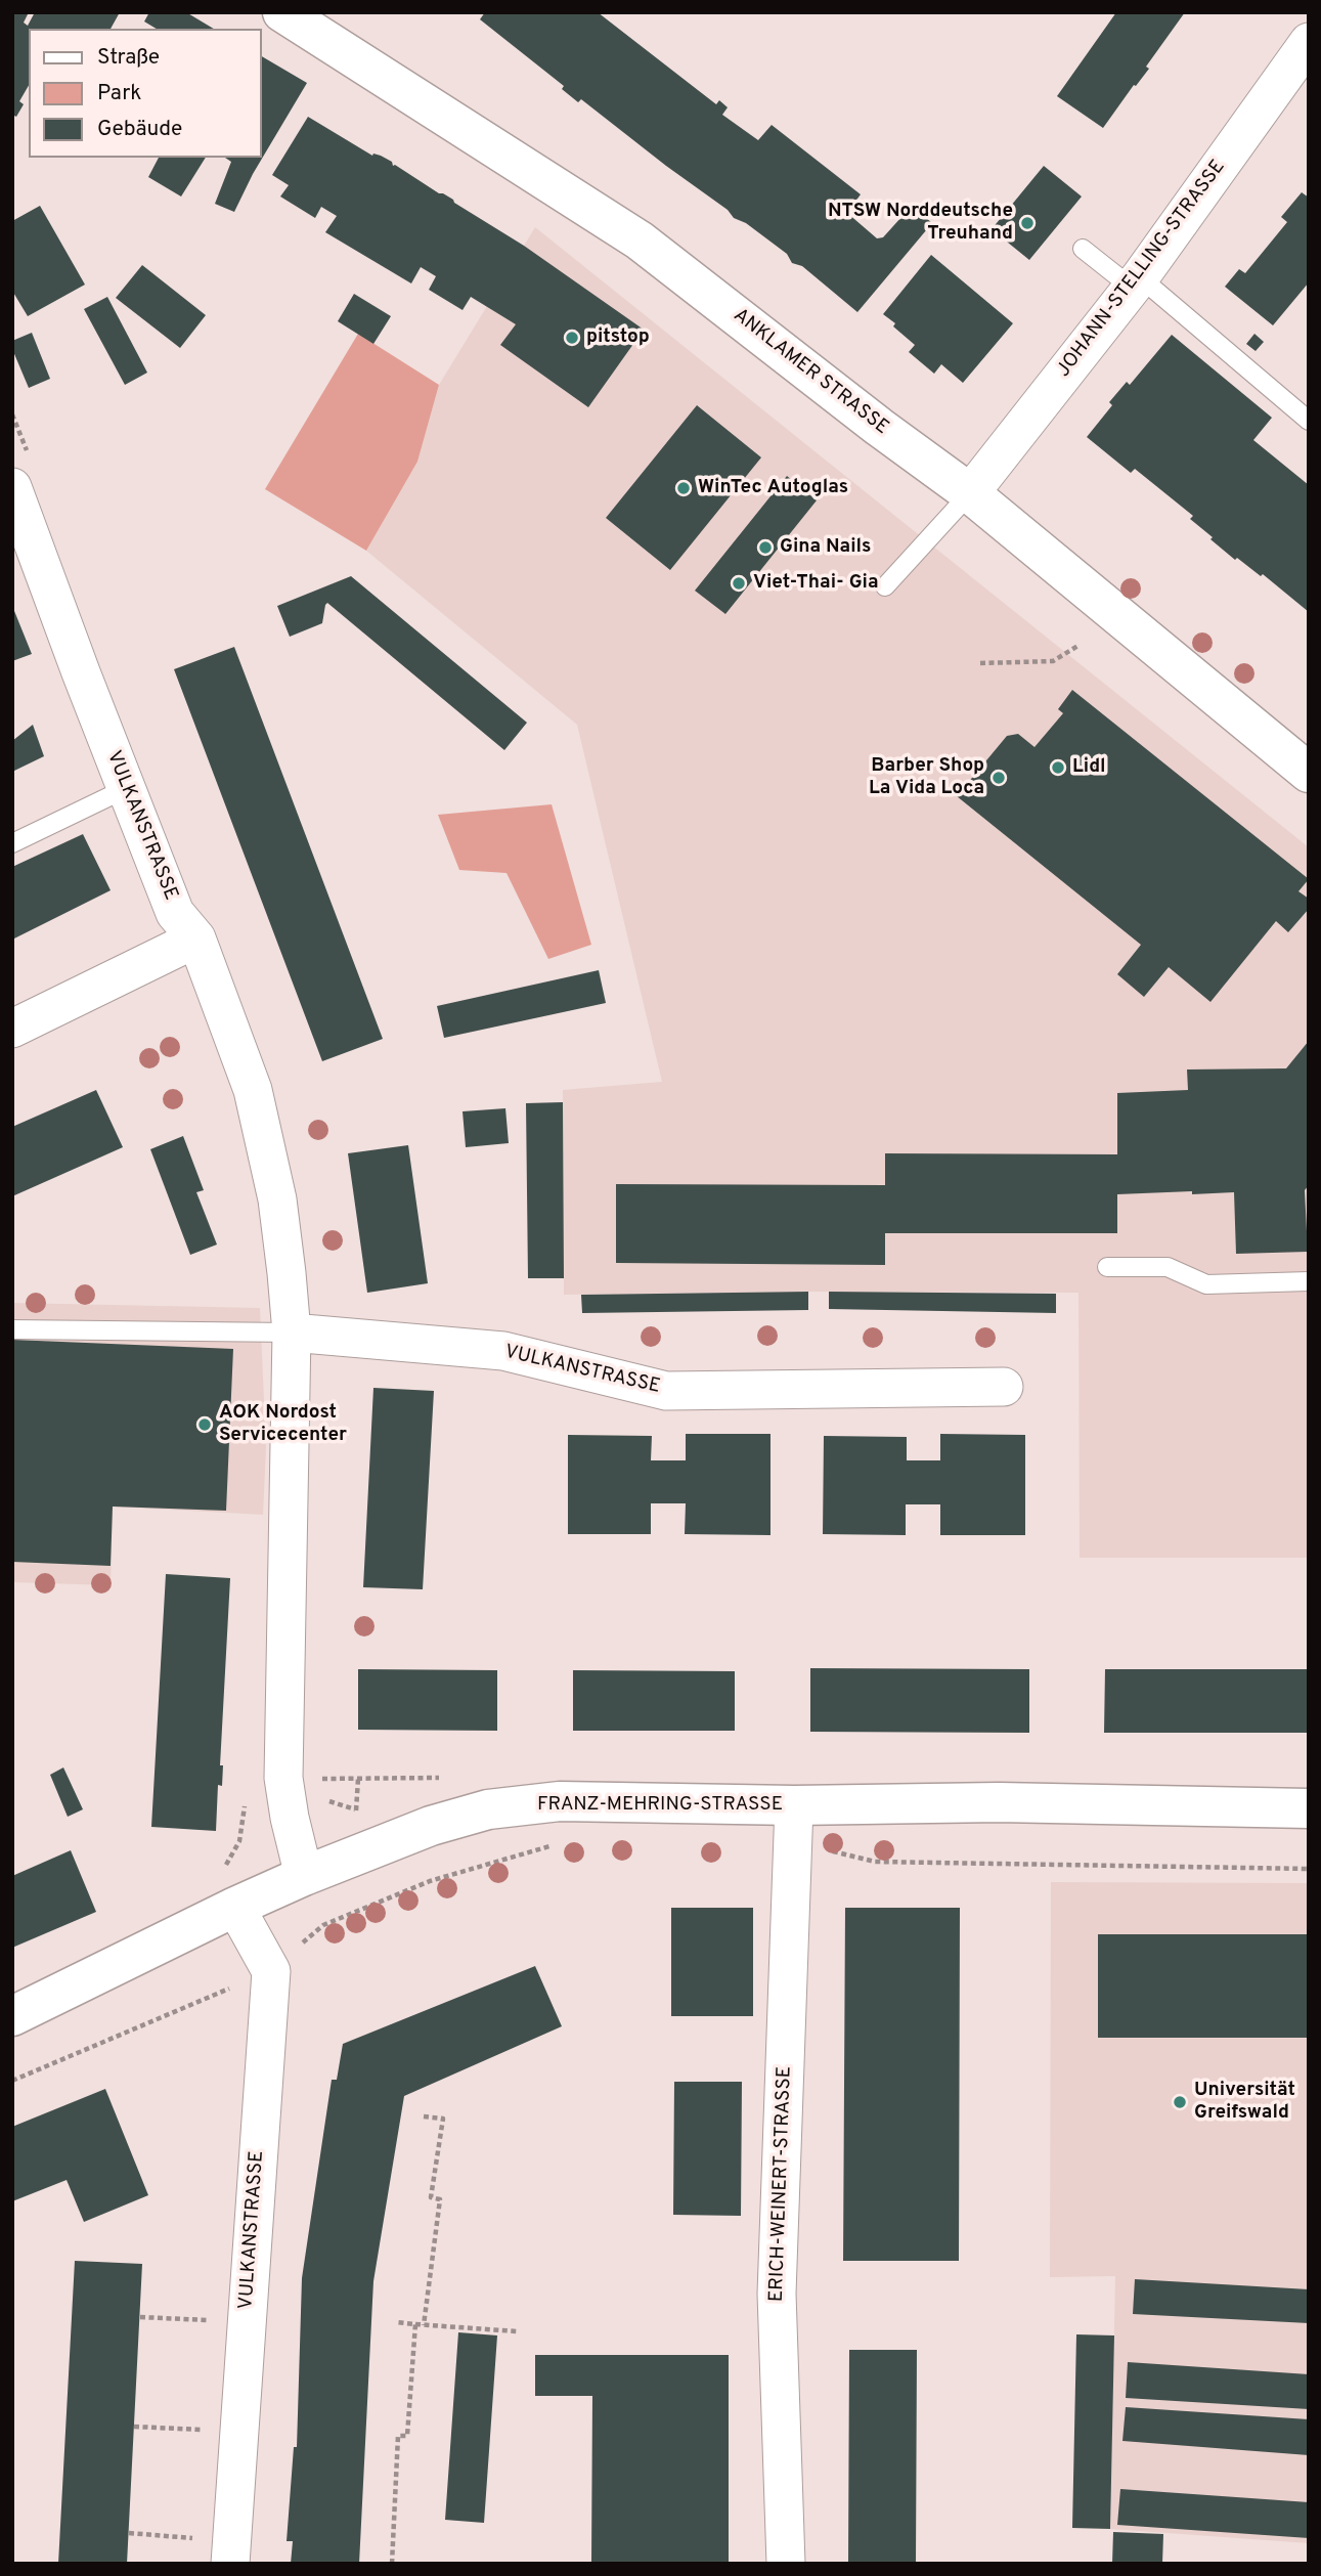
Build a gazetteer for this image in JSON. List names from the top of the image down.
{
  "streets": {
    "street": [
      "JOHANN-STELLING-STRASSE",
      "ANKLAMER STRASSE",
      "VULKANSTRASSE",
      "FRANZ-MEHRING-STRASSE",
      "ERICH-WEINERT-STRASSE"
    ]
  },
  "crossings": [
    ["JOHANN-STELLING-STRASSE", "ANKLAMER STRASSE"],
    ["VULKANSTRASSE", "FRANZ-MEHRING-STRASSE"],
    ["FRANZ-MEHRING-STRASSE", "ERICH-WEINERT-STRASSE"]
  ],
  "places": [
    "NTSW Norddeutsche Treuhand",
    "pitstop",
    "WinTec Autoglas",
    "Gina Nails",
    "Viet-Thai- Gia",
    "Lidl",
    "Barber Shop La Vida Loca",
    "AOK Nordost Servicecenter",
    "Universität Greifswald"
  ],
  "legend": ["Straße", "Park", "Gebäude"]
}
